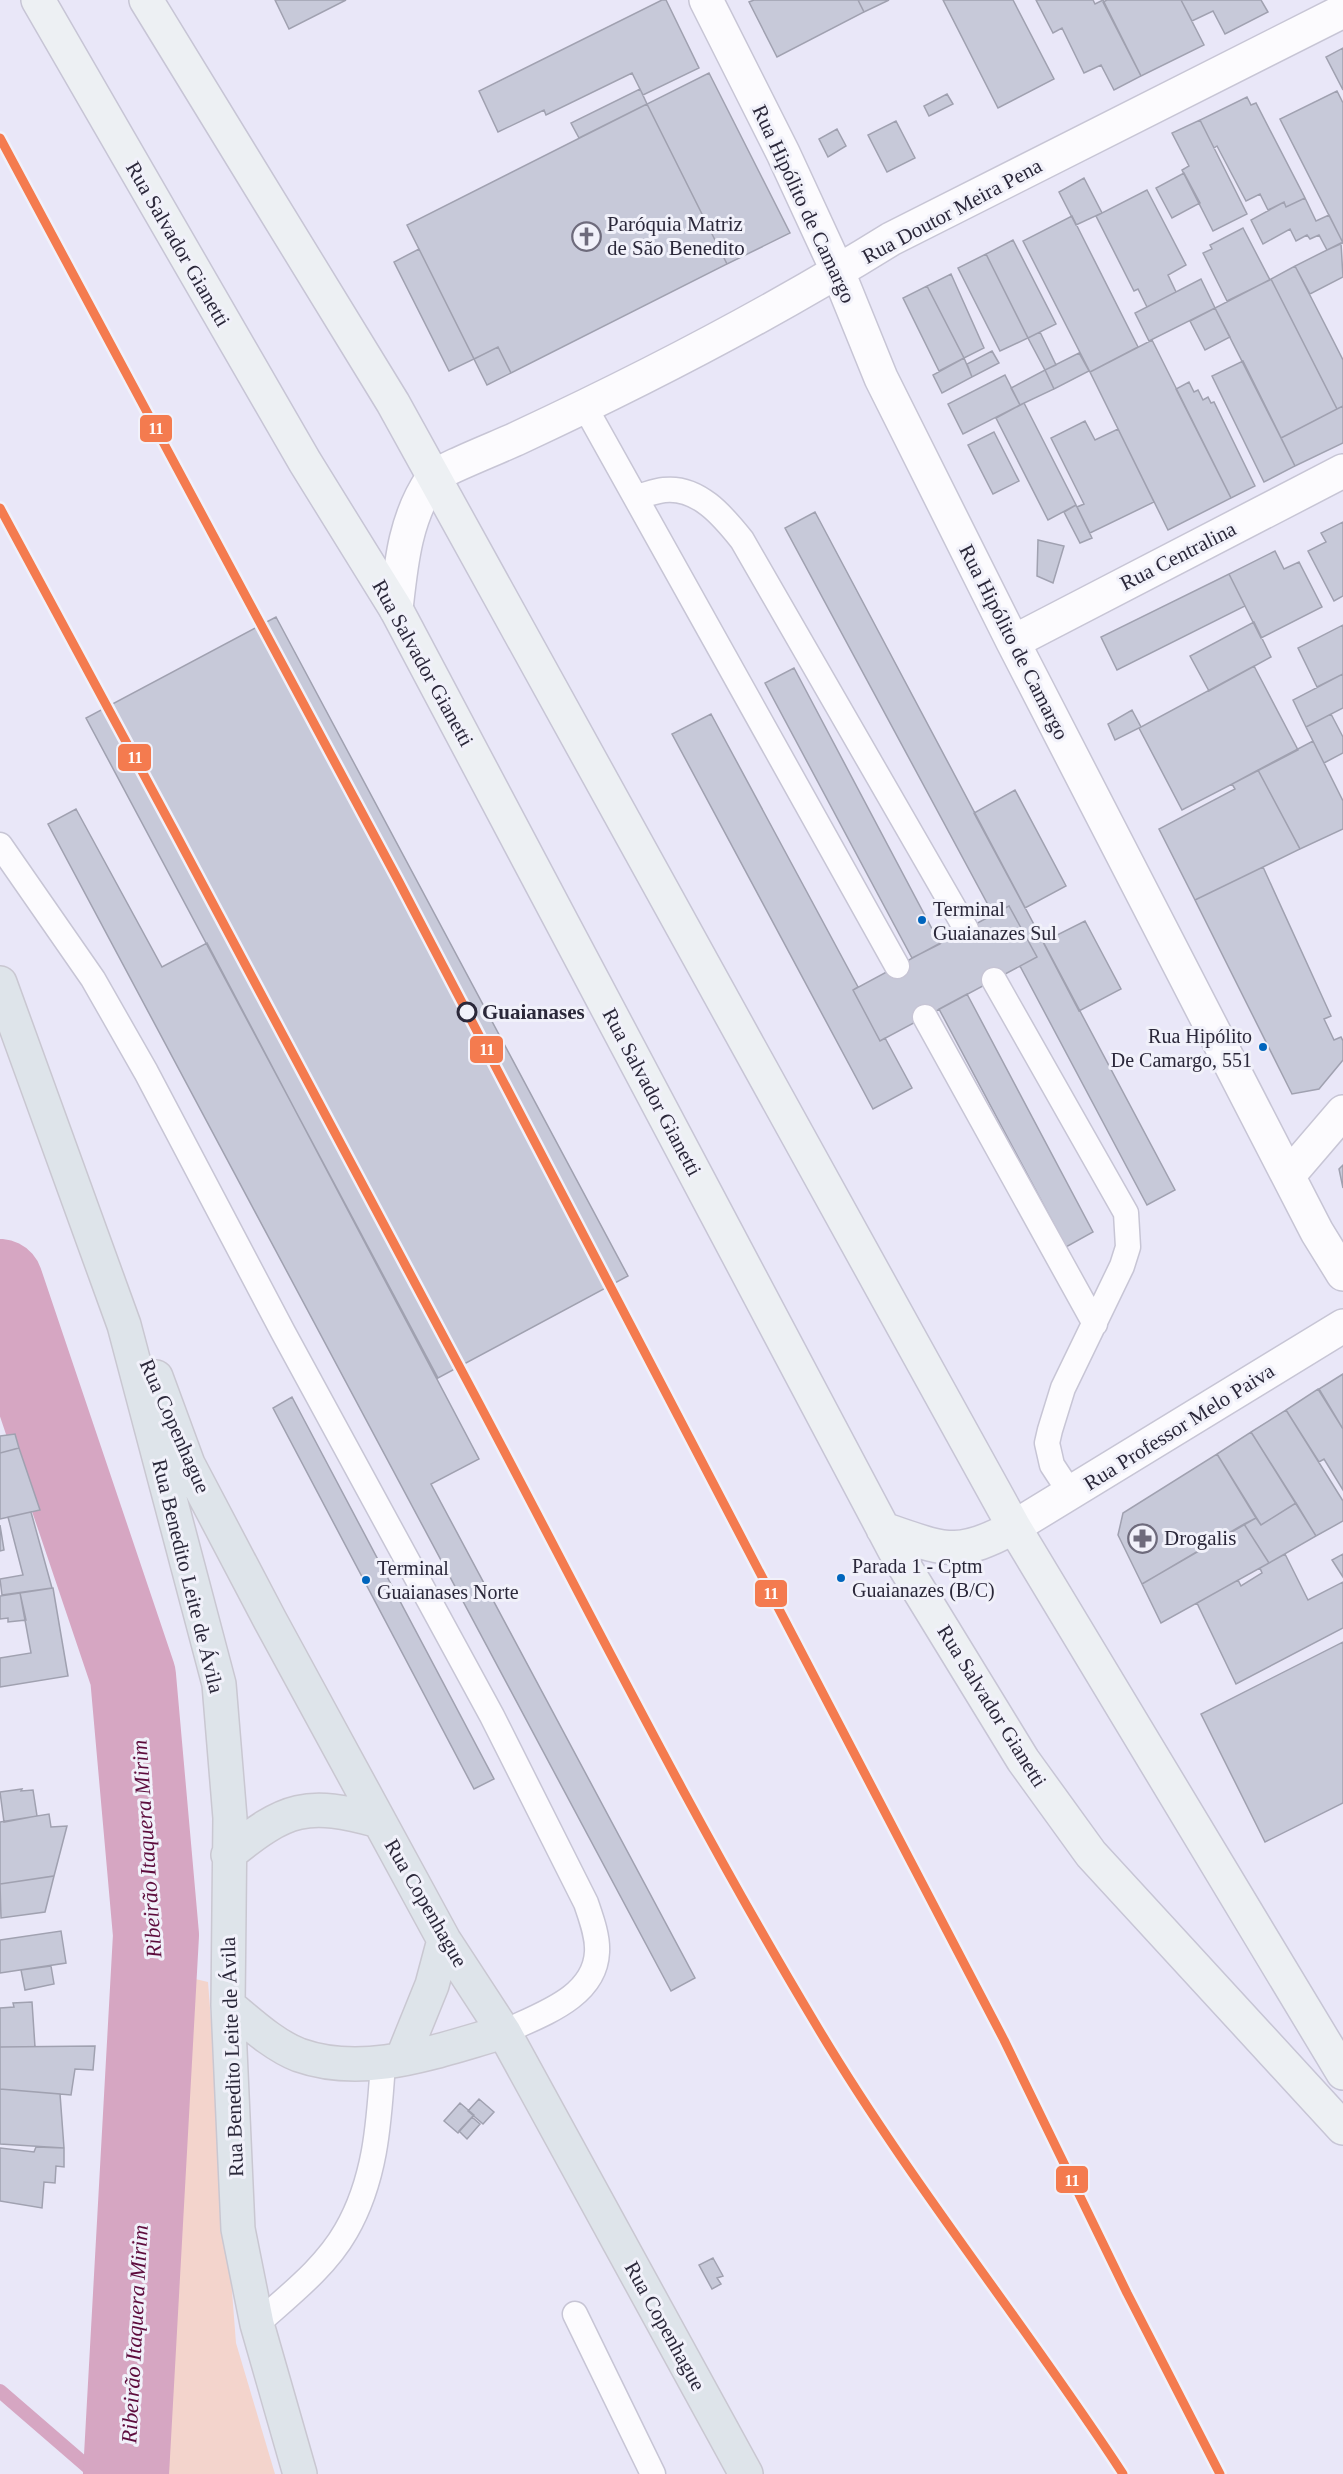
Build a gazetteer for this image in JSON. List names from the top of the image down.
{
  "streets": {
    "main road": ["Rua Salvador Gianetti", "Rua Copenhague", "Rua Benedito Leite de Ávila"],
    "street": [
      "Rua Hipólito de Camargo",
      "Rua Doutor Meira Pena",
      "Rua Centralina",
      "Rua Professor Melo Paiva"
    ]
  },
  "crossings": [
    ["Rua Hipólito de Camargo", "Rua Doutor Meira Pena"],
    ["Rua Hipólito de Camargo", "Rua Centralina"],
    ["Rua Copenhague", "Rua Benedito Leite de Ávila"]
  ],
  "water": ["Ribeirão Itaquera Mirim"],
  "places": {
    "church": ["Paróquia Matriz de São Benedito"],
    "other": [
      "Terminal Guaianazes Sul",
      "Guaianases",
      "Rua Hipólito De Camargo, 551",
      "Parada 1 - Cptm Guaianazes (B/C)",
      "Terminal Guaianases Norte"
    ],
    "pharmacy": ["Drogalis"]
  },
  "lines": ["transit line 11"]
}
